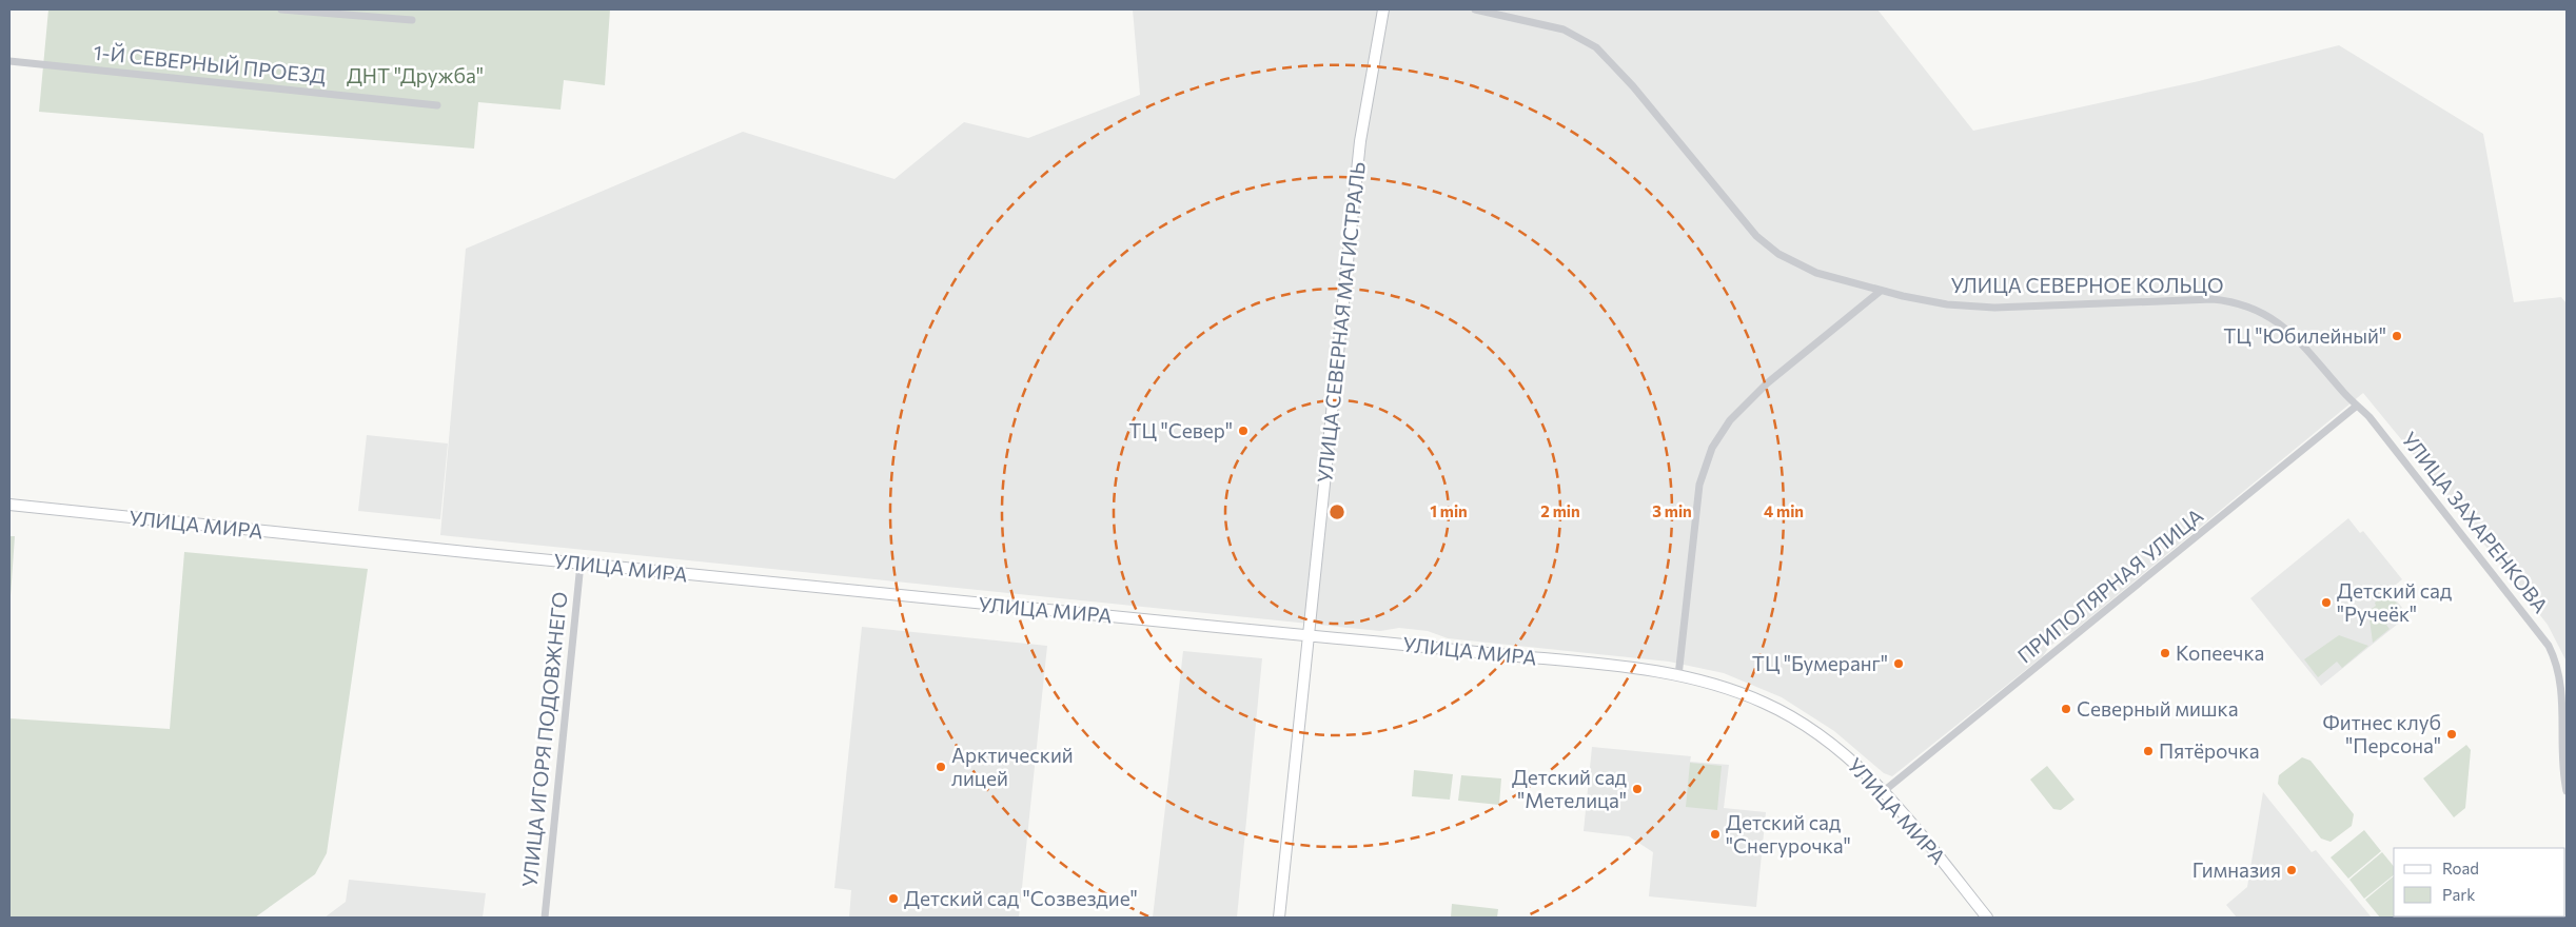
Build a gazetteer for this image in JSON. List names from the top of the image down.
{
  "streets": {
    "main road": ["УЛИЦА СЕВЕРНАЯ МАГИСТРАЛЬ", "УЛИЦА МИРА"],
    "street": [
      "1-Й СЕВЕРНЫЙ ПРОЕЗД",
      "УЛИЦА СЕВЕРНОЕ КОЛЬЦО",
      "УЛИЦА ЗАХАРЕНКОВА",
      "ПРИПОЛЯРНАЯ УЛИЦА",
      "УЛИЦА ИГОРЯ ПОДОВЖНЕГО"
    ]
  },
  "crossings": [
    ["УЛИЦА СЕВЕРНОЕ КОЛЬЦО", "УЛИЦА ЗАХАРЕНКОВА"],
    ["УЛИЦА СЕВЕРНОЕ КОЛЬЦО", "ПРИПОЛЯРНАЯ УЛИЦА"],
    ["УЛИЦА СЕВЕРНАЯ МАГИСТРАЛЬ", "УЛИЦА МИРА"],
    ["УЛИЦА ЗАХАРЕНКОВА", "ПРИПОЛЯРНАЯ УЛИЦА"],
    ["УЛИЦА МИРА", "ПРИПОЛЯРНАЯ УЛИЦА"],
    ["УЛИЦА МИРА", "УЛИЦА ИГОРЯ ПОДОВЖНЕГО"]
  ],
  "parks": ["ДНТ \"Дружба\""],
  "places": [
    "ТЦ \"Юбилейный\"",
    "ТЦ \"Север\"",
    "Детский сад \"Ручеёк\"",
    "Копеечка",
    "ТЦ \"Бумеранг\"",
    "Северный мишка",
    "Фитнес клуб \"Персона\"",
    "Пятёрочка",
    "Арктический лицей",
    "Детский сад \"Метелица\"",
    "Детский сад \"Снегурочка\"",
    "Гимназия",
    "Детский сад \"Созвездие\""
  ],
  "legend": ["Road", "Park"],
  "rings": [
    "1 min",
    "2 min",
    "3 min",
    "4 min"
  ]
}
